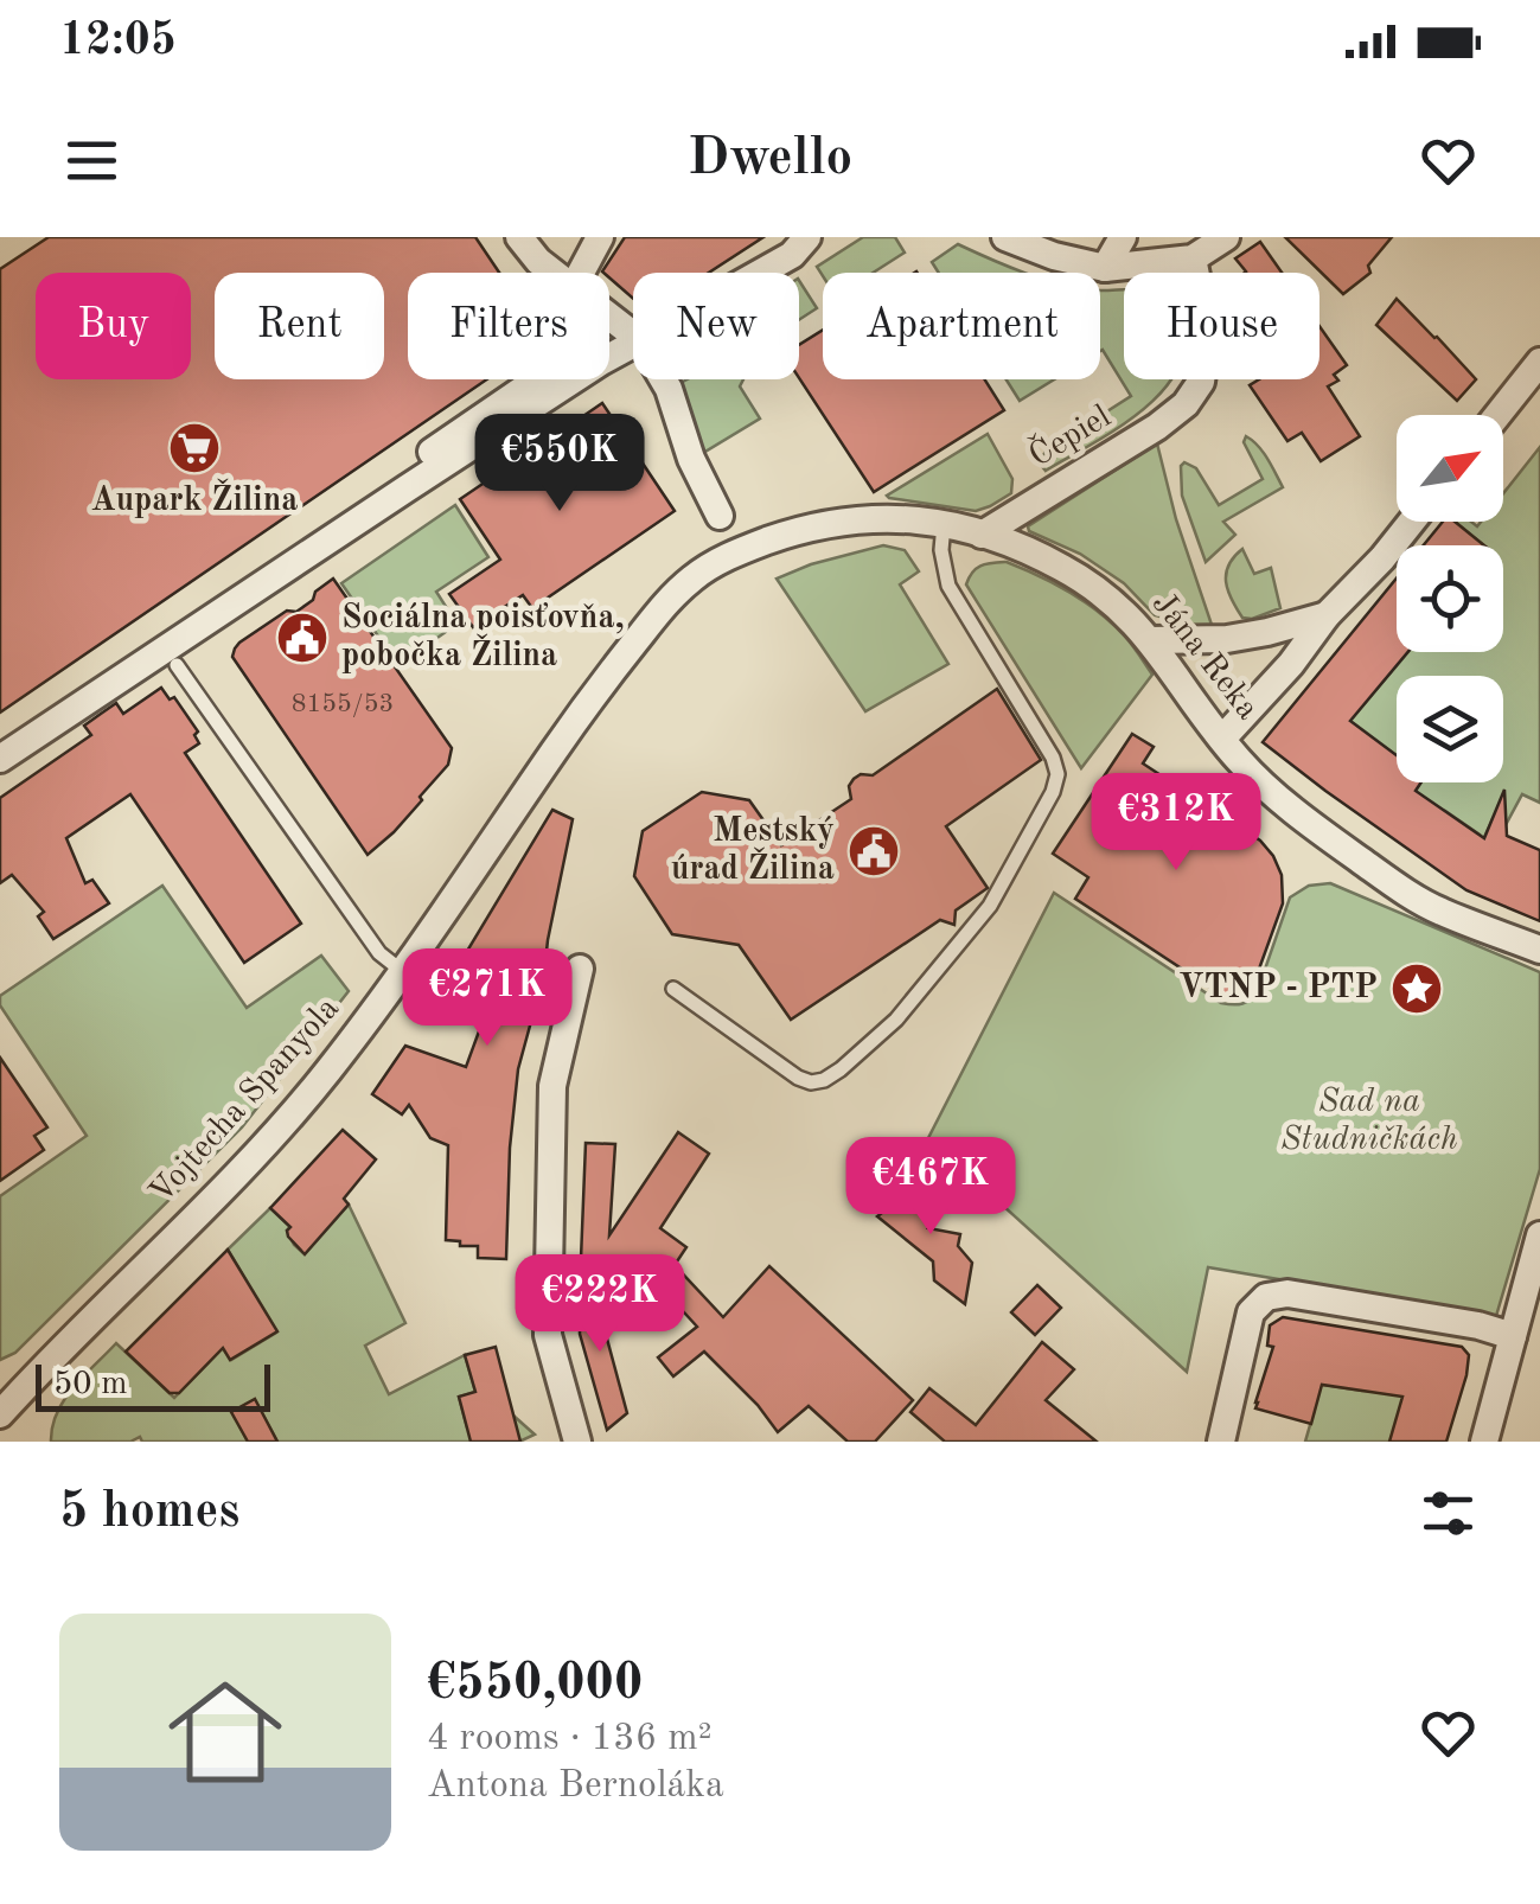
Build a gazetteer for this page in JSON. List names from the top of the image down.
{
  "streets": {
    "street": ["Čepiel", "Jána Reka", "Vojtecha Spanyola"]
  },
  "crossings": [
    ["Čepiel", "Jána Reka"],
    ["Jána Reka", "Vojtecha Spanyola"]
  ],
  "parks": ["Sad na Studničkách"],
  "places": {
    "supermarket": ["Aupark Žilina"],
    "public building": ["Sociálna poisťovňa, pobočka Žilina", "Mestský úrad Žilina"],
    "place": ["VTNP - PTP"]
  },
  "house_numbers": ["8155/53"],
  "scale_bar": "50 m",
  "north": "top right",
  "page": {
    "status": "12:05",
    "header": "Dwello",
    "chip": [
      "Buy",
      "Rent",
      "Filters",
      "New",
      "Apartment",
      "House"
    ],
    "price": [
      "€550K",
      "€312K",
      "€271K",
      "€467K",
      "€222K"
    ],
    "scale": "50 m",
    "heading": "5 homes",
    "list": [
      {
        "name": "€550,000",
        "note": "4 rooms · 136 m² · Antona Bernoláka"
      }
    ]
  }
}
